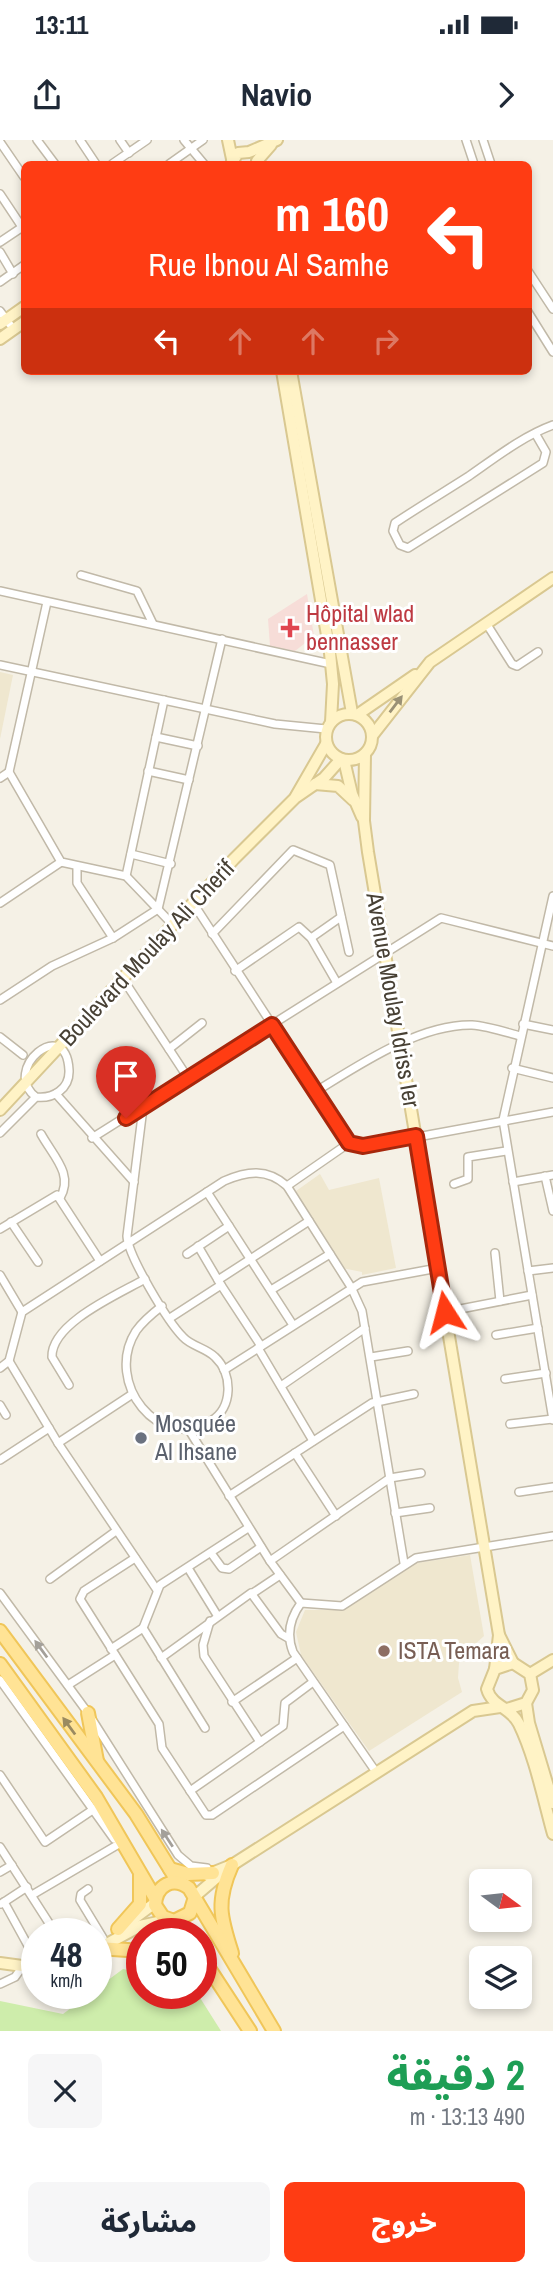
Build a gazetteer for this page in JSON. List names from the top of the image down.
{
  "streets": {
    "main road": ["Boulevard Moulay Ali Cherif", "Avenue Moulay Idriss Ier"]
  },
  "places": {
    "health": ["Hôpital wlad bennasser"],
    "other": ["Mosquée Al Ihsane", "ISTA Temara"]
  },
  "north": "right",
  "page": {
    "status": "13:11",
    "header": "Navio",
    "turn": ["160 m", "Rue Ibnou Al Samhe"],
    "speed": "48 km/h",
    "limit": "50",
    "heading": ["2 دقيقة", "490 m · 13:13"],
    "buttons": ["خروج", "مشاركة"]
  }
}
